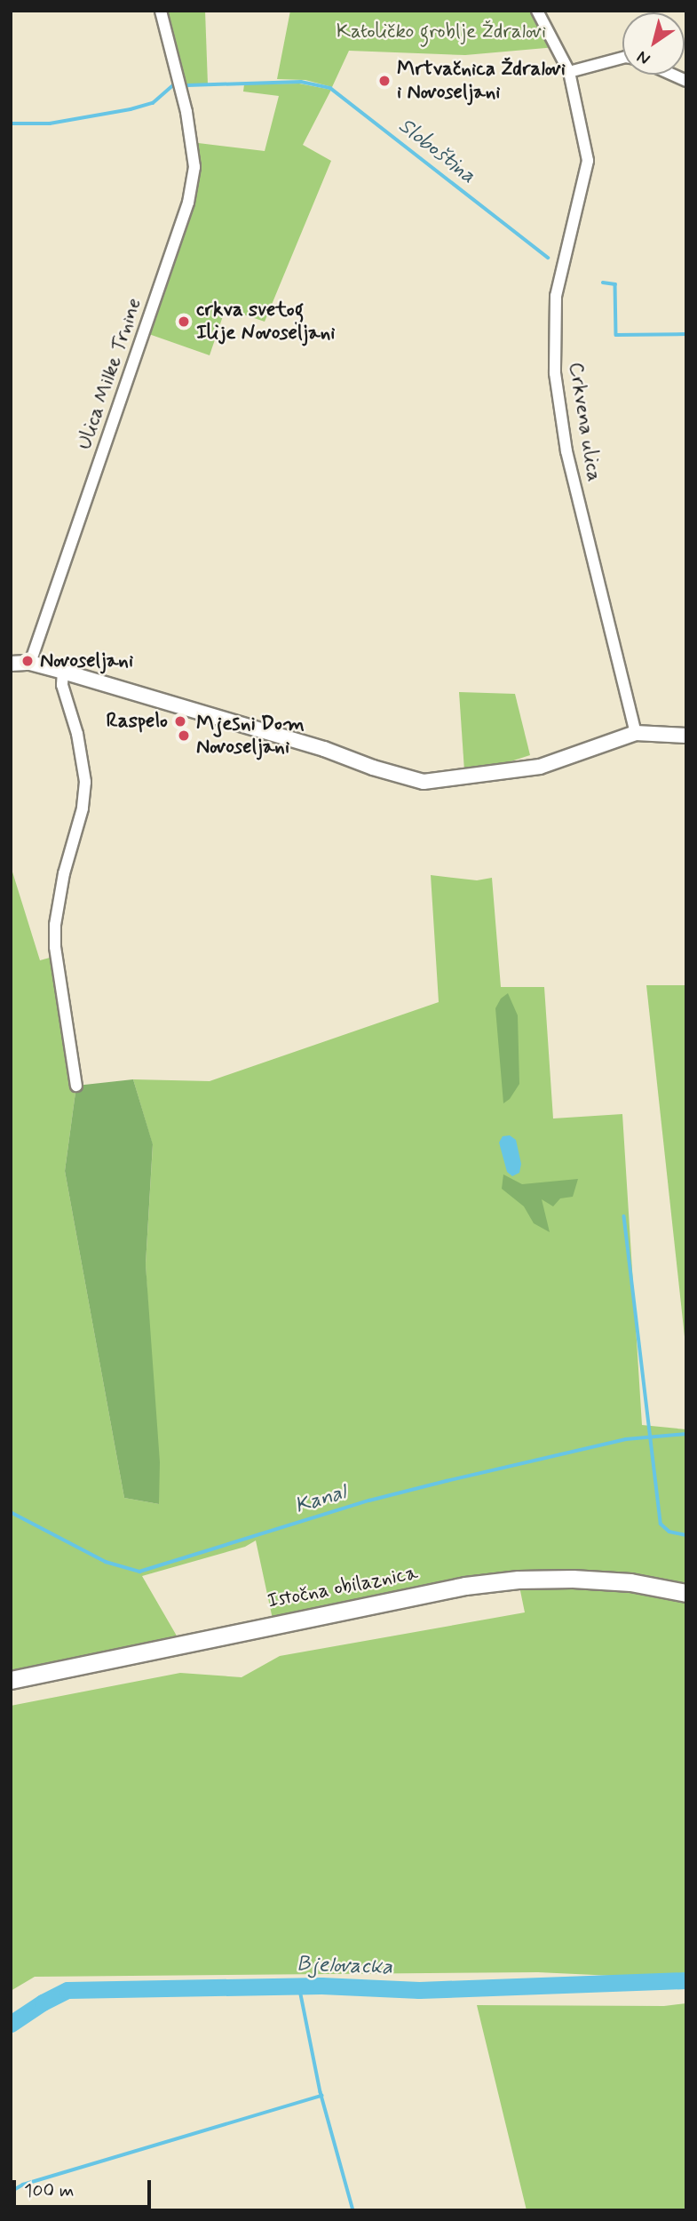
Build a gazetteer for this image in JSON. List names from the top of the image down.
{
  "streets": {
    "main road": ["Istočna obilaznica"],
    "street": ["Ulica Milke Trnine", "Crkvena ulica"]
  },
  "water": ["Sloboština", "Kanal", "Bjelovacka"],
  "parks": ["Katoličko groblje Ždralovi"],
  "places": [
    "Mrtvačnica Ždralovi i Novoseljani",
    "crkva svetog Ilije Novoseljani",
    "Novoseljani",
    "Raspelo",
    "Mjesni Dom Novoseljani"
  ],
  "scale_bar": "100 m",
  "north": "bottom left"
}
